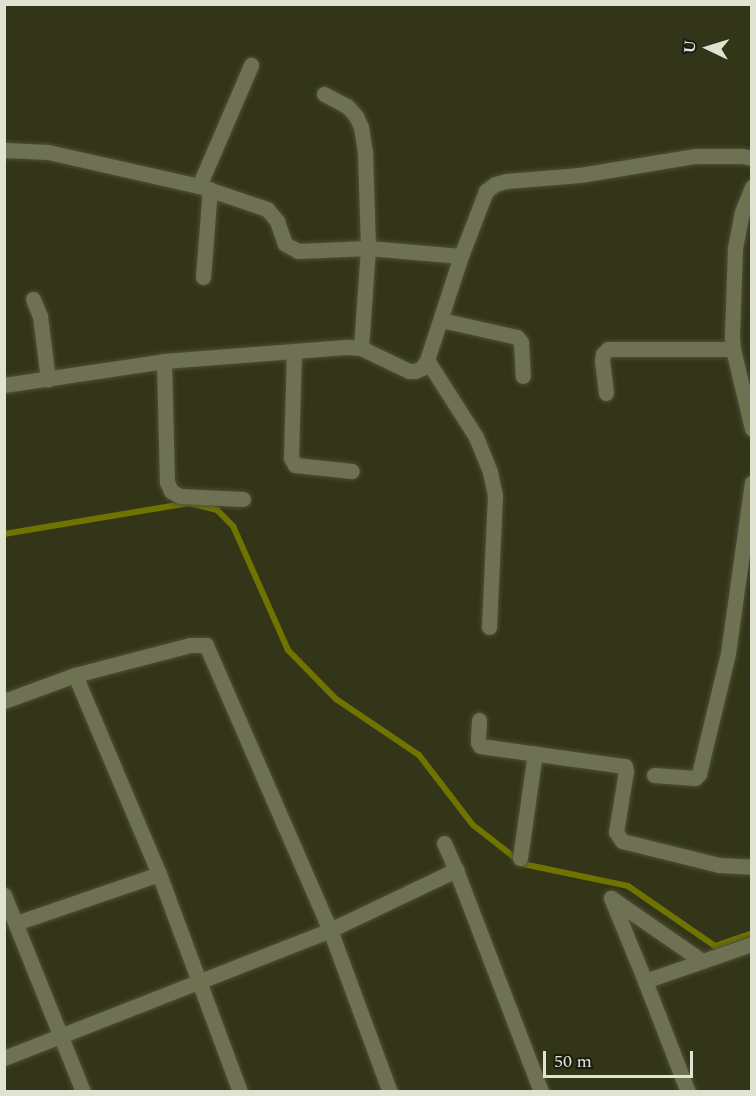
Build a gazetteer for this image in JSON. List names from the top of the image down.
{
  "scale_bar": "50 m",
  "north": "left"
}
